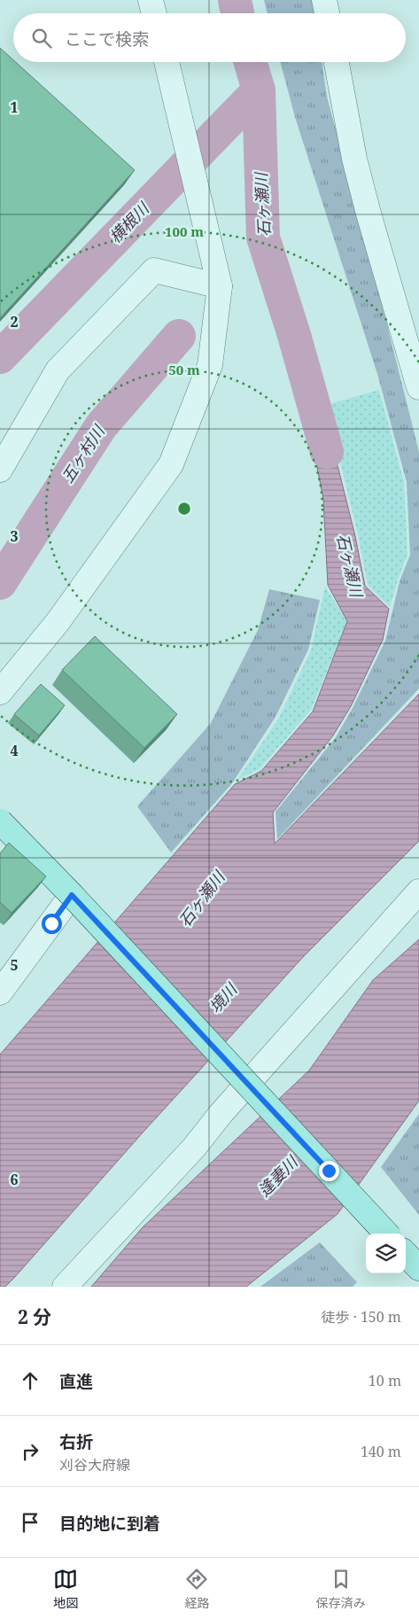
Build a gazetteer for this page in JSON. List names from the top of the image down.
{
  "water": [
    "石ヶ瀬川",
    "横根川",
    "五ヶ村川",
    "境川",
    "逢妻川"
  ],
  "page": {
    "search": "ここで検索",
    "heading": ["2 分", "徒歩 · 150 m"],
    "list": [
      ["直進", "10 m"],
      ["右折", "刈谷大府線", "140 m"],
      "目的地に到着"
    ],
    "nav": ["地図", "経路", "保存済み"]
  },
  "grid": {
    "rows": [
      "1",
      "2",
      "3",
      "4",
      "5",
      "6"
    ]
  },
  "rings": ["100 m", "50 m"]
}
